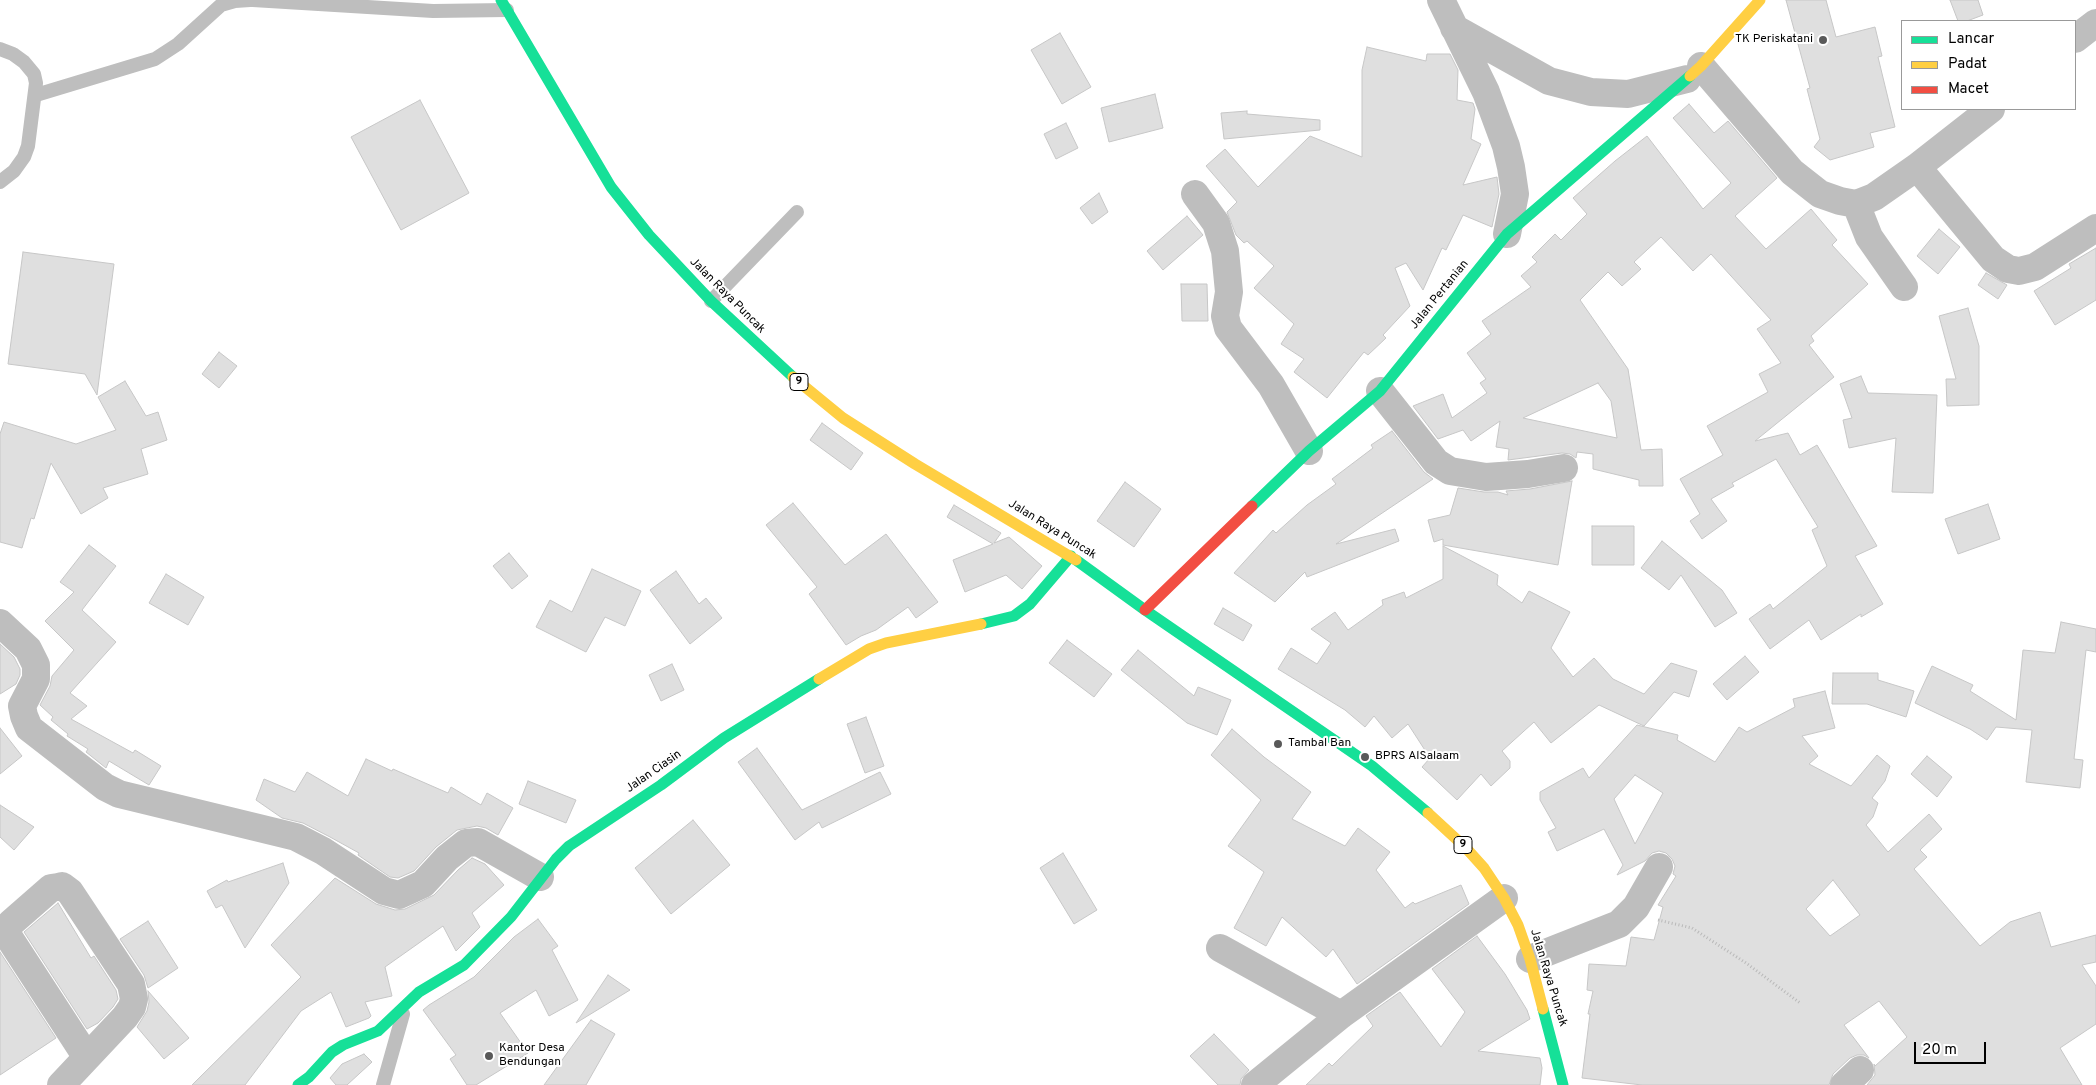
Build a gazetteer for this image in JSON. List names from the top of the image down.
{
  "streets": {
    "main road": [
      "Jalan Pertanian",
      "Jalan Raya Puncak",
      "9",
      "Jalan Ciasin"
    ]
  },
  "crossings": [
    ["Jalan Pertanian", "Jalan Raya Puncak"],
    ["Jalan Raya Puncak", "Jalan Ciasin"]
  ],
  "places": [
    "TK Periskatani",
    "Tambal Ban",
    "BPRS AlSalaam",
    "Kantor Desa Bendungan"
  ],
  "legend": ["Lancar", "Padat", "Macet"],
  "scale_bar": "20 m"
}
